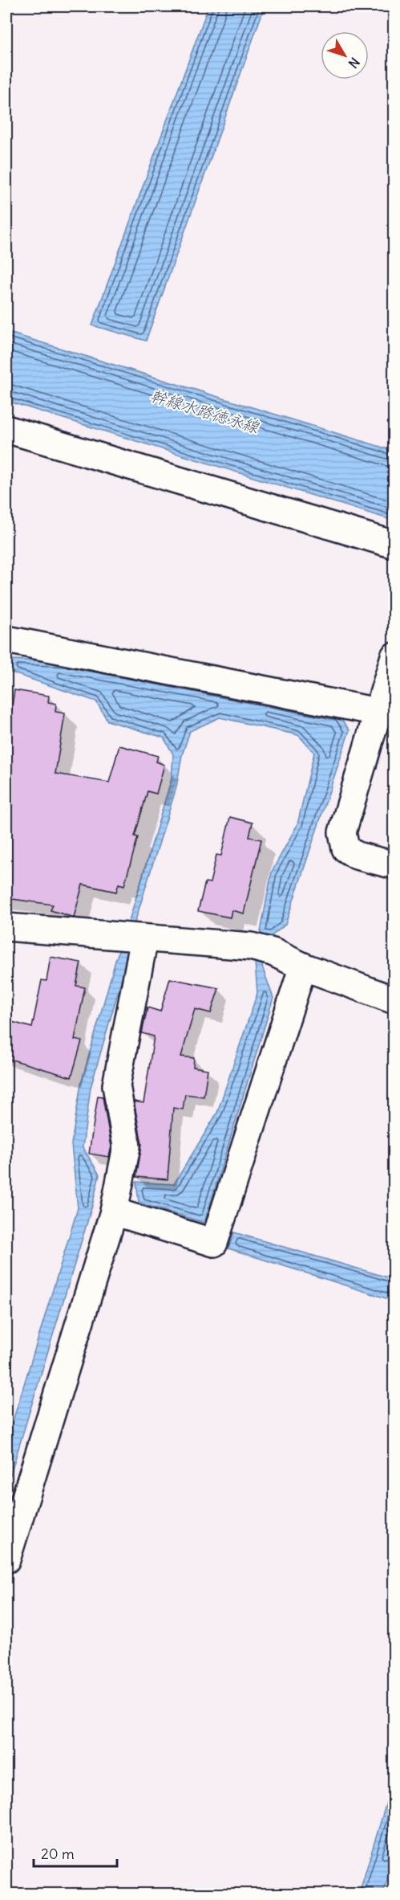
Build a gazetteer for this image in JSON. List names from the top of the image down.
{
  "water": ["幹線水路徳永線"],
  "scale_bar": "20 m",
  "north": "bottom right"
}
